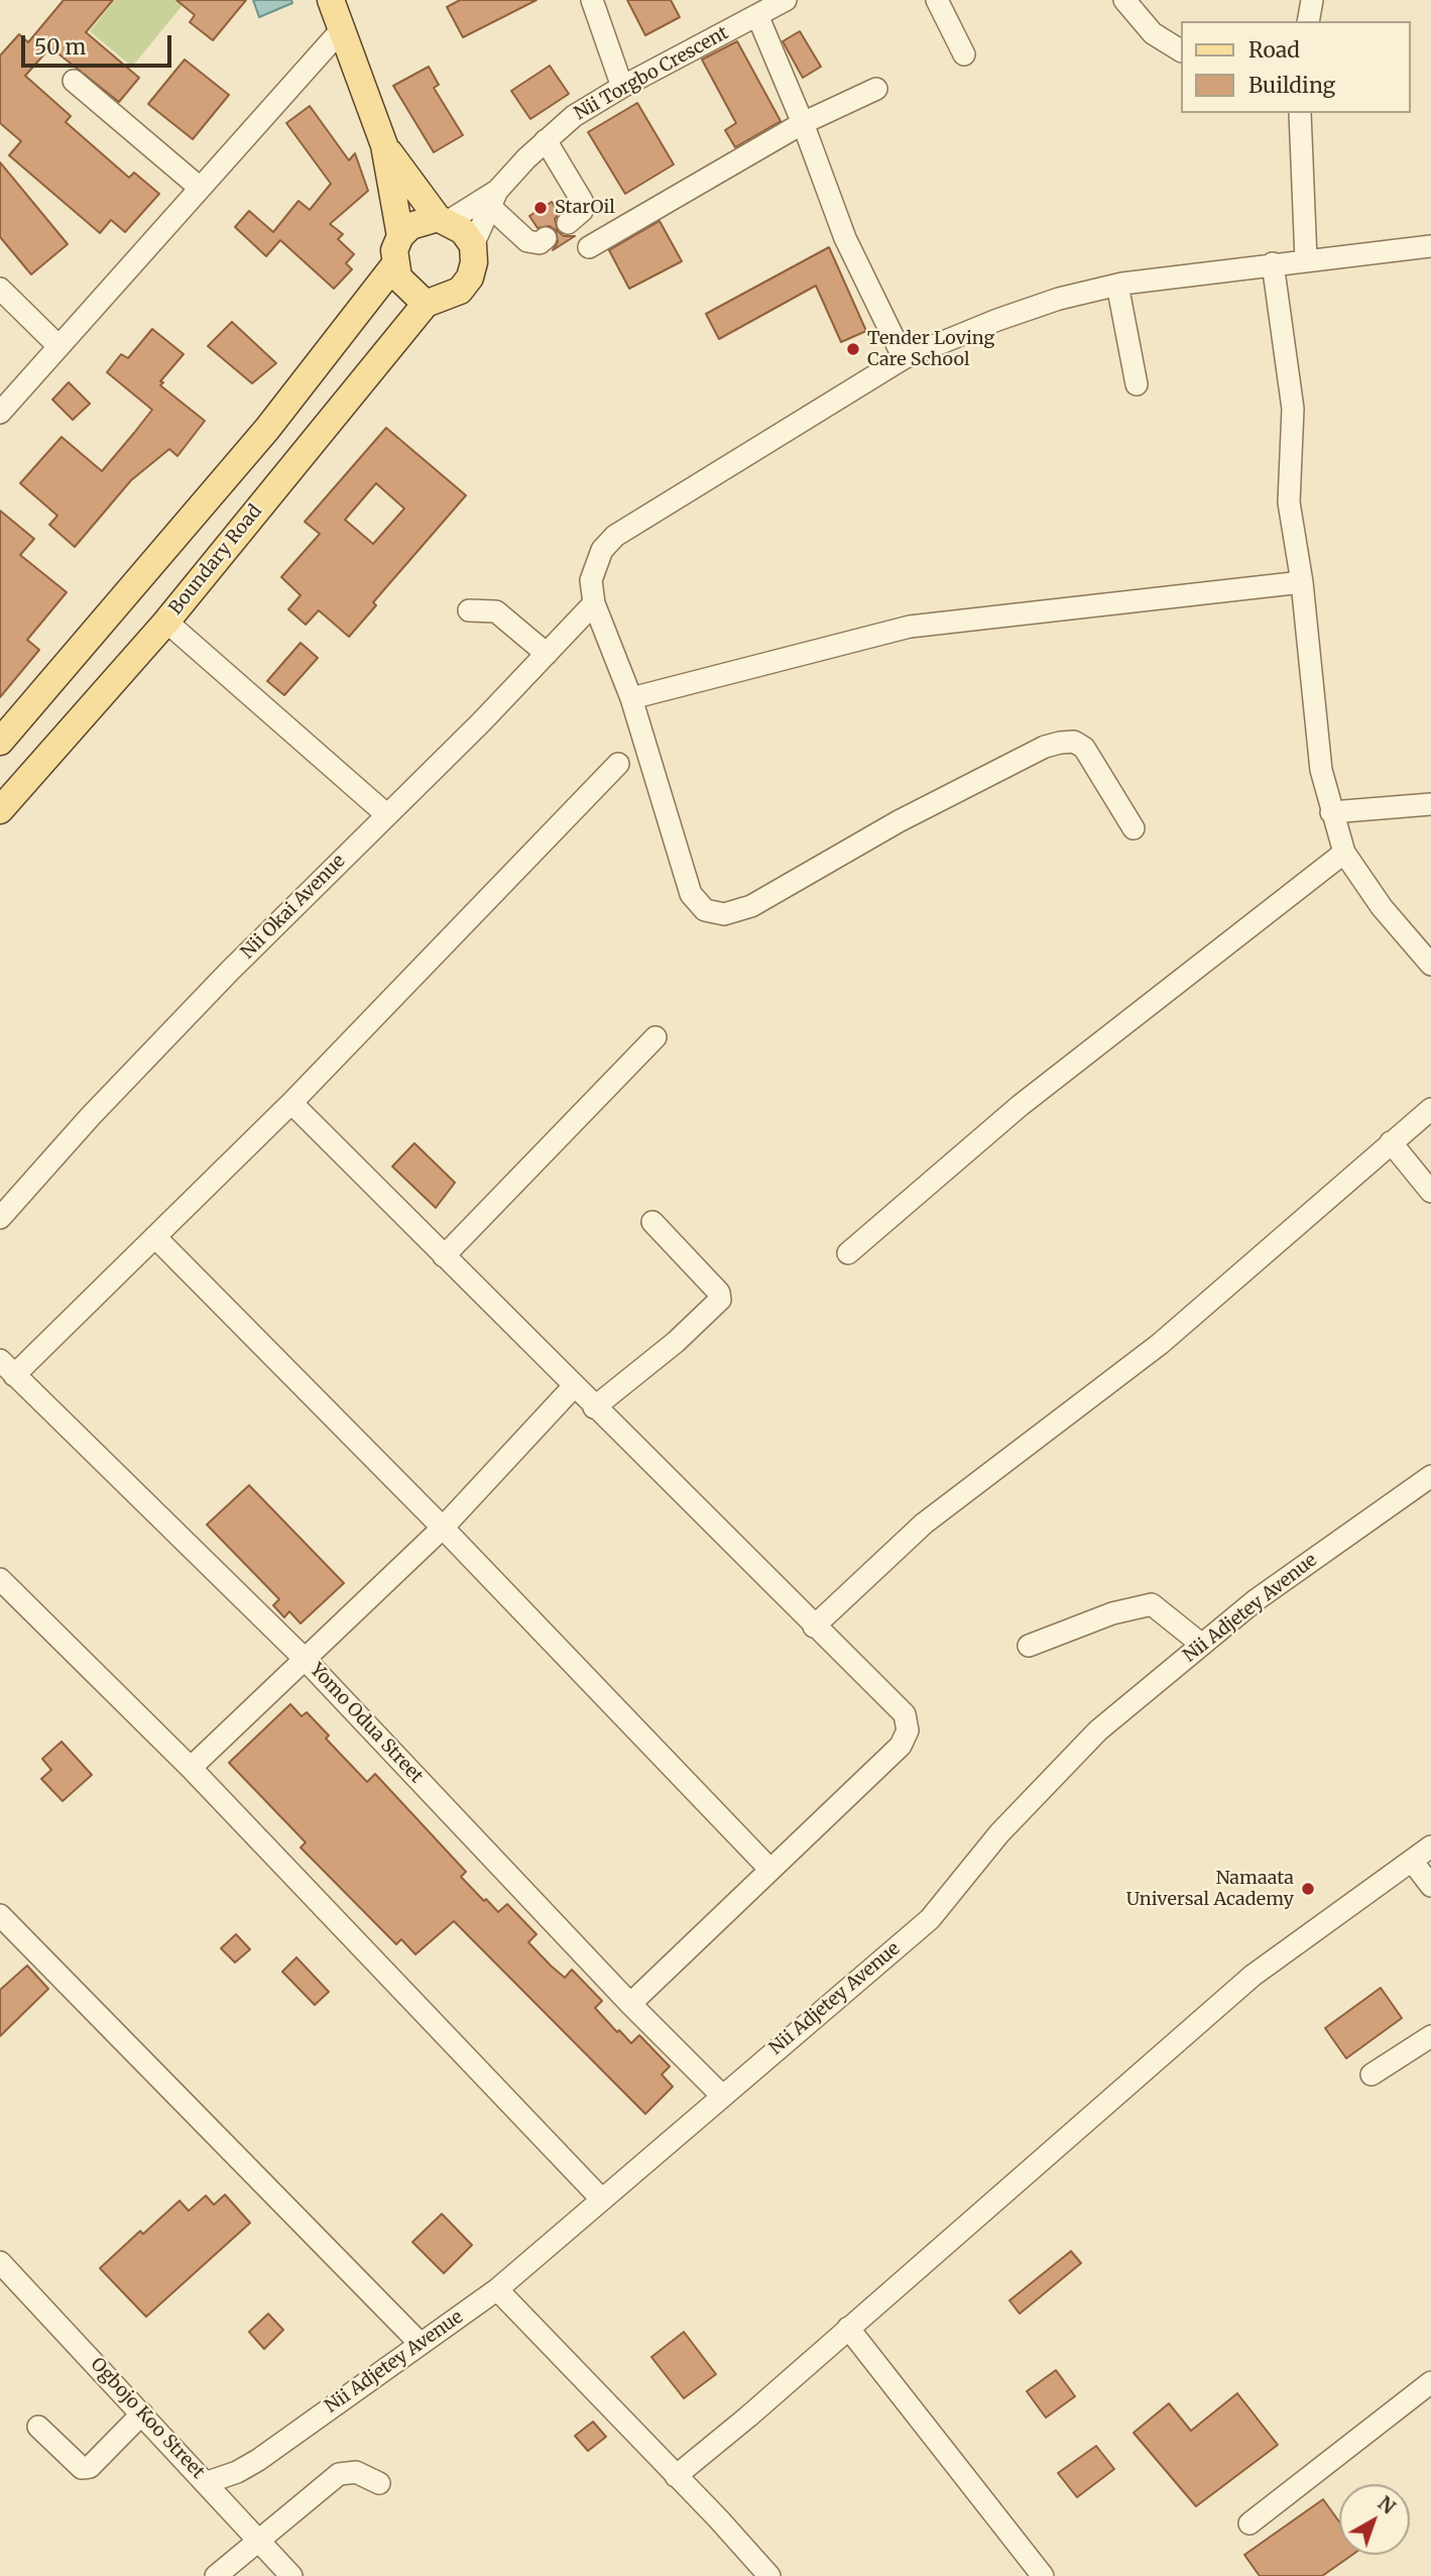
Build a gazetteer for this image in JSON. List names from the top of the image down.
{
  "streets": {
    "main road": ["Boundary Road"],
    "street": [
      "Nii Torgbo Crescent",
      "Nii Okai Avenue",
      "Nii Adjetey Avenue",
      "Yomo Odua Street",
      "Ogbojo Koo Street"
    ]
  },
  "crossings": [
    ["Nii Adjetey Avenue", "Yomo Odua Street"],
    ["Nii Adjetey Avenue", "Ogbojo Koo Street"]
  ],
  "places": ["StarOil", "Tender Loving Care School", "Namaata Universal Academy"],
  "legend": ["Road", "Building"],
  "scale_bar": "50 m",
  "north": "top right"
}
